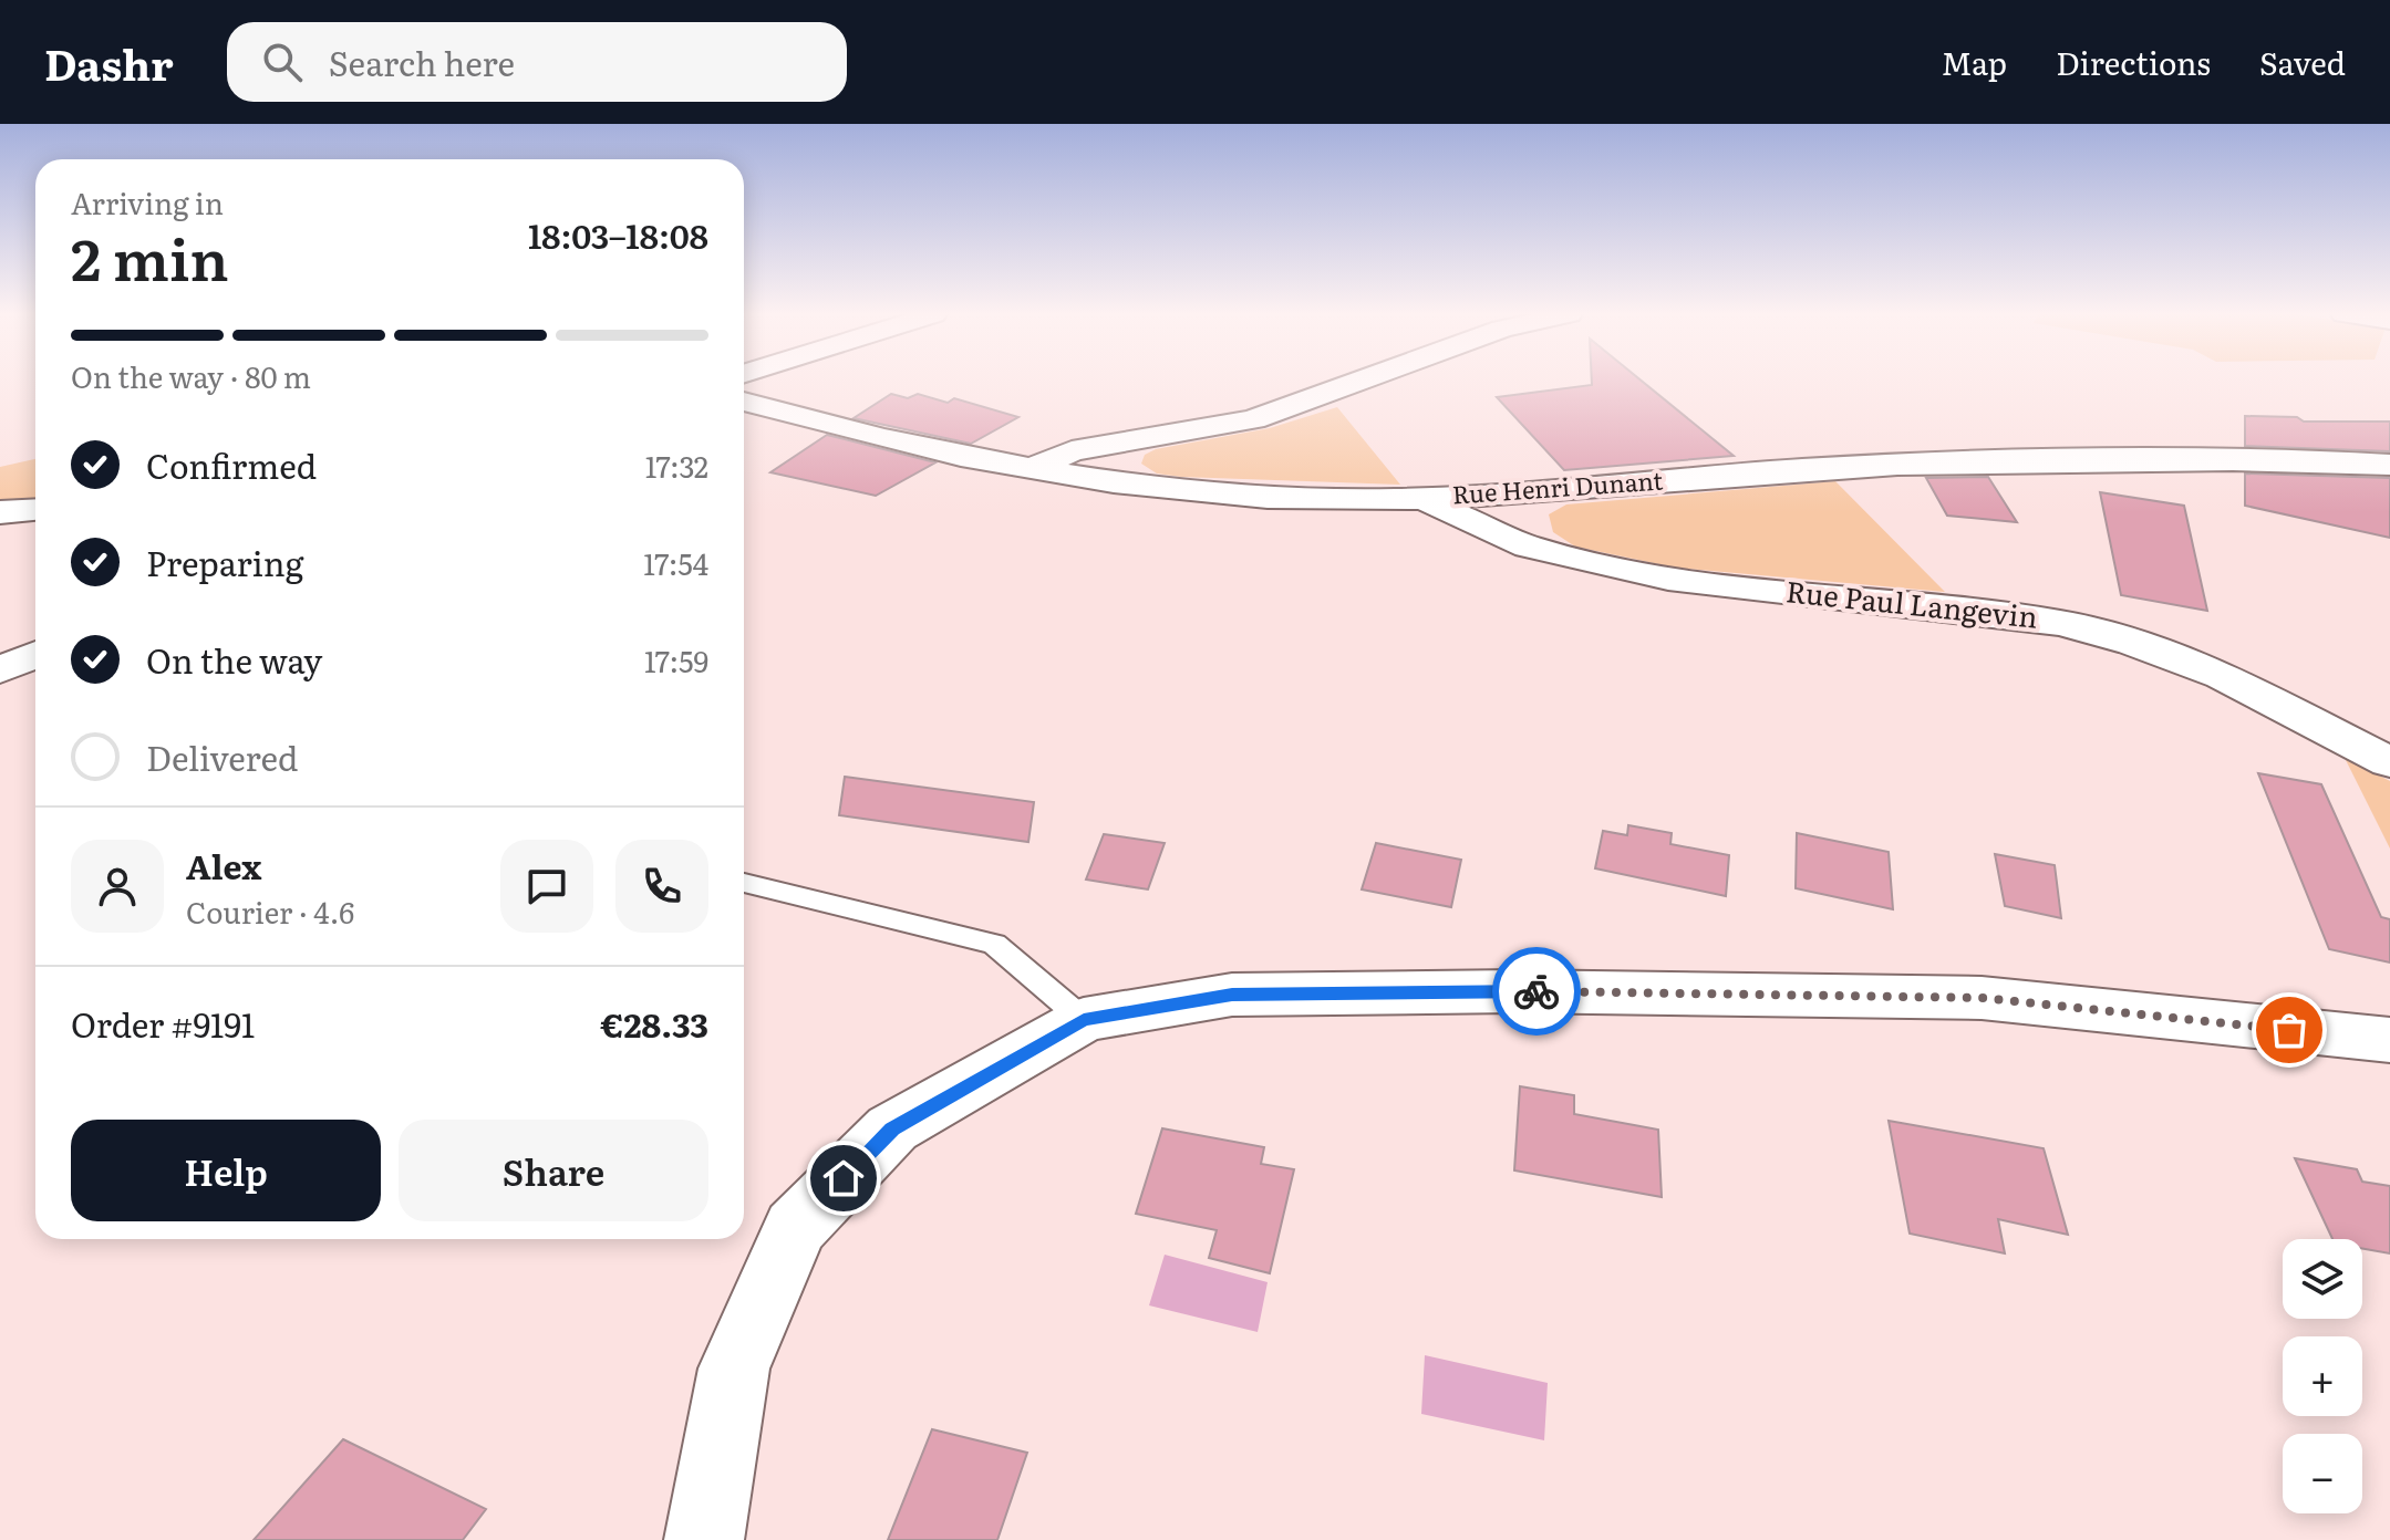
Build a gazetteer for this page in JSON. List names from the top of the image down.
{
  "streets": {
    "street": ["Rue Henri Dunant", "Rue Paul Langevin"]
  },
  "crossings": [
    ["Rue Henri Dunant", "Rue Paul Langevin"]
  ],
  "page": {
    "header": "Dashr",
    "search": "Search here",
    "nav": ["Map", "Directions", "Saved"],
    "heading": ["2 min", "Arriving in", "18:03–18:08"],
    "panel": [
      "Alex",
      "Courier · 4.6",
      "Order #9191",
      "€28.33"
    ],
    "bar": "On the way · 80 m",
    "list": [
      ["Confirmed", "17:32"],
      ["Preparing", "17:54"],
      ["On the way", "17:59"],
      "Delivered"
    ],
    "buttons": ["Help", "Share"],
    "map_buttons": ["+", "−"]
  }
}
